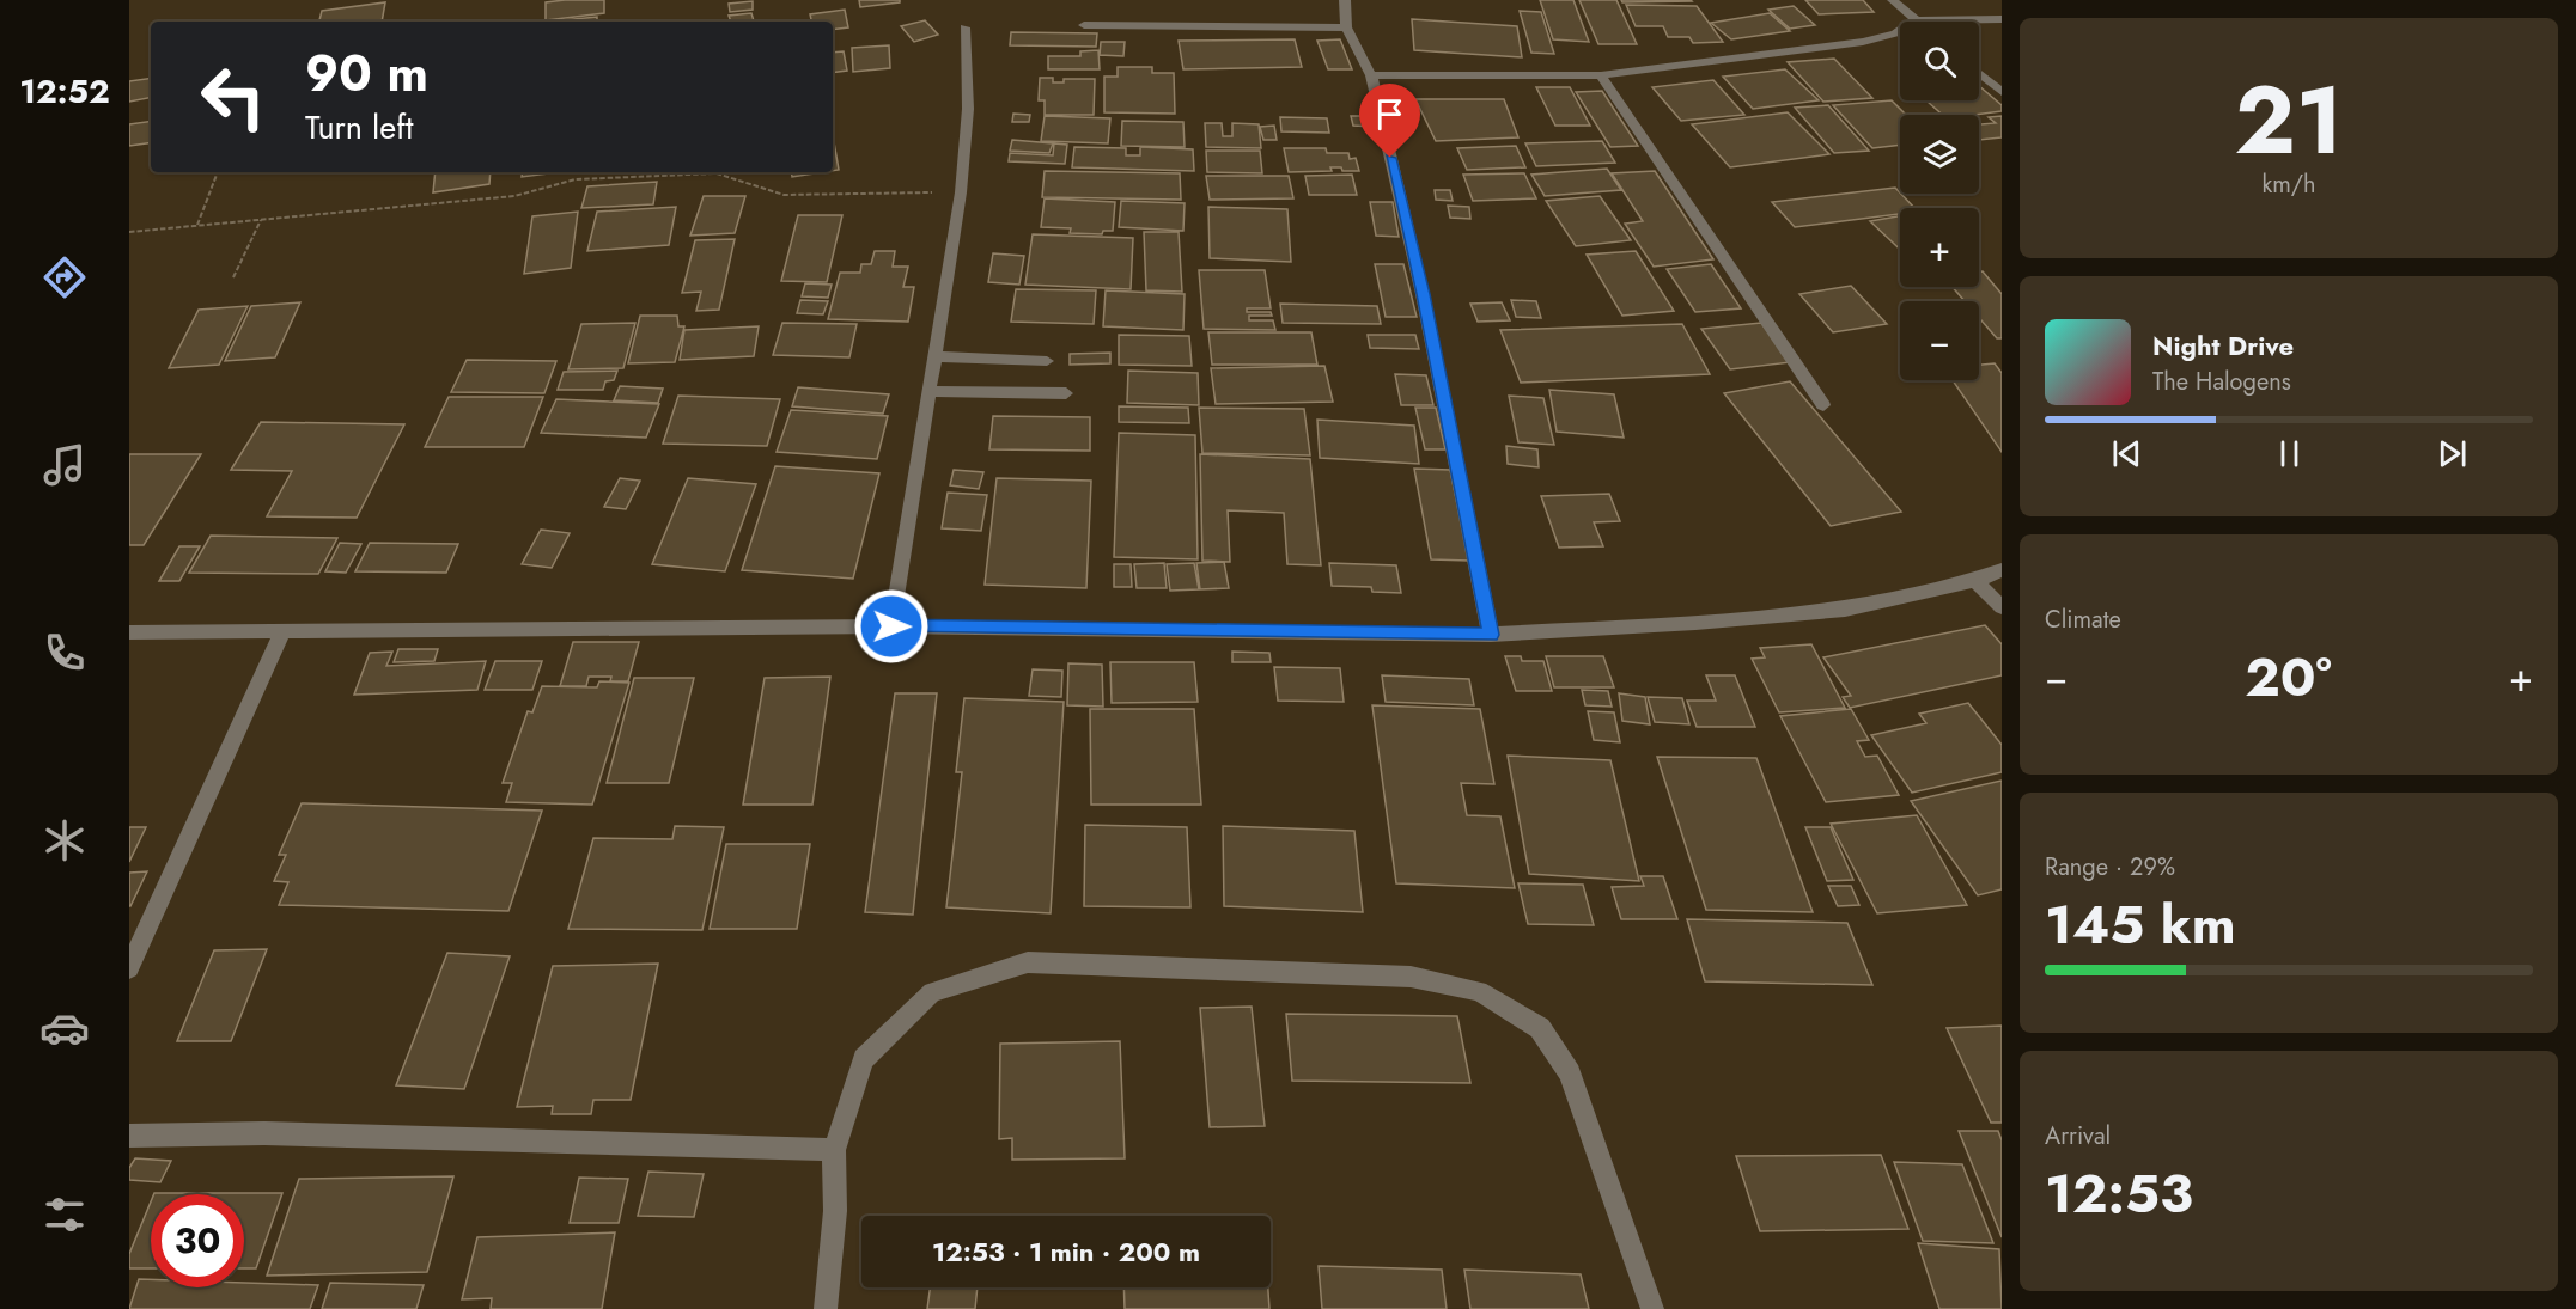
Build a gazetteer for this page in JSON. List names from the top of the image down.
{
  "page": {
    "tabs": "12:52",
    "tile": [
      ["21", "km/h"],
      "Climate",
      ["Range · 29%", "145 km"],
      ["Arrival", "12:53"]
    ],
    "map_buttons": ["+", "−"],
    "turn": ["90 m", "Turn left"],
    "song": ["Night Drive", "The Halogens"],
    "heat": ["−", "20°", "+"],
    "limit": "30",
    "trip": "12:53 · 1 min · 200 m"
  }
}
